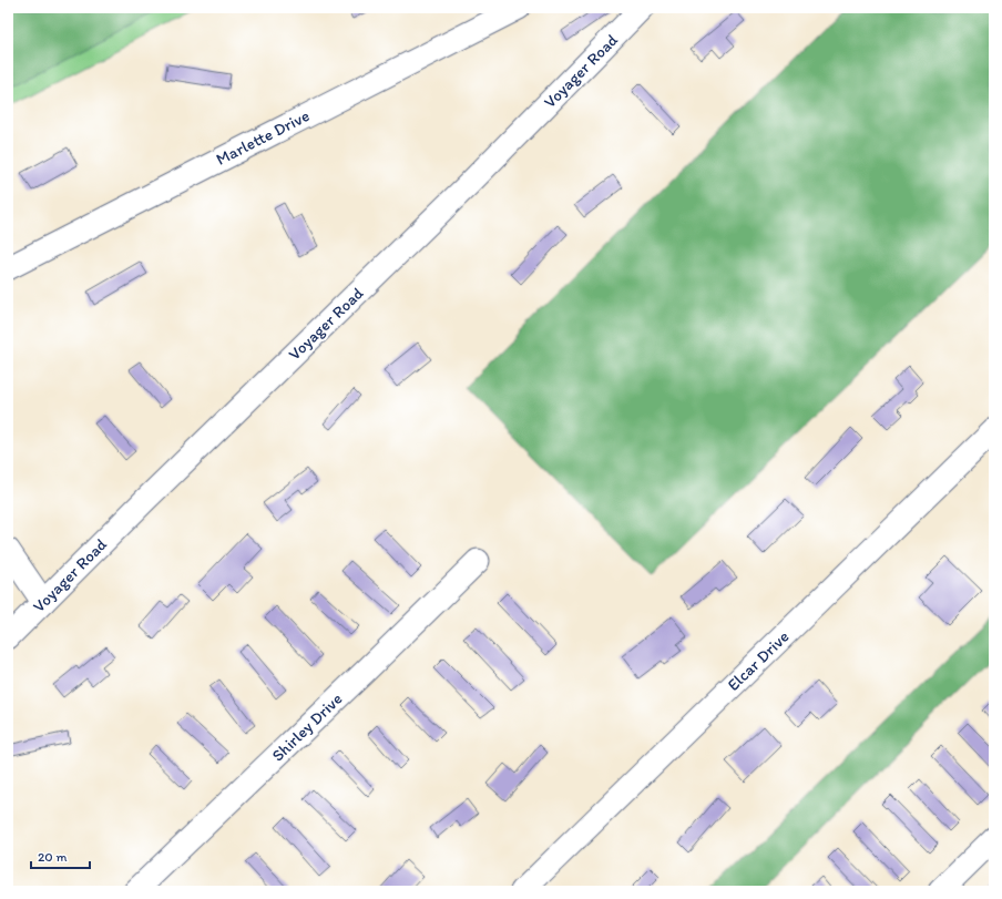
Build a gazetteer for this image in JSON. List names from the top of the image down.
{
  "streets": {
    "street": [
      "Voyager Road",
      "Marlette Drive",
      "Elcar Drive",
      "Shirley Drive"
    ]
  },
  "scale_bar": "20 m"
}
